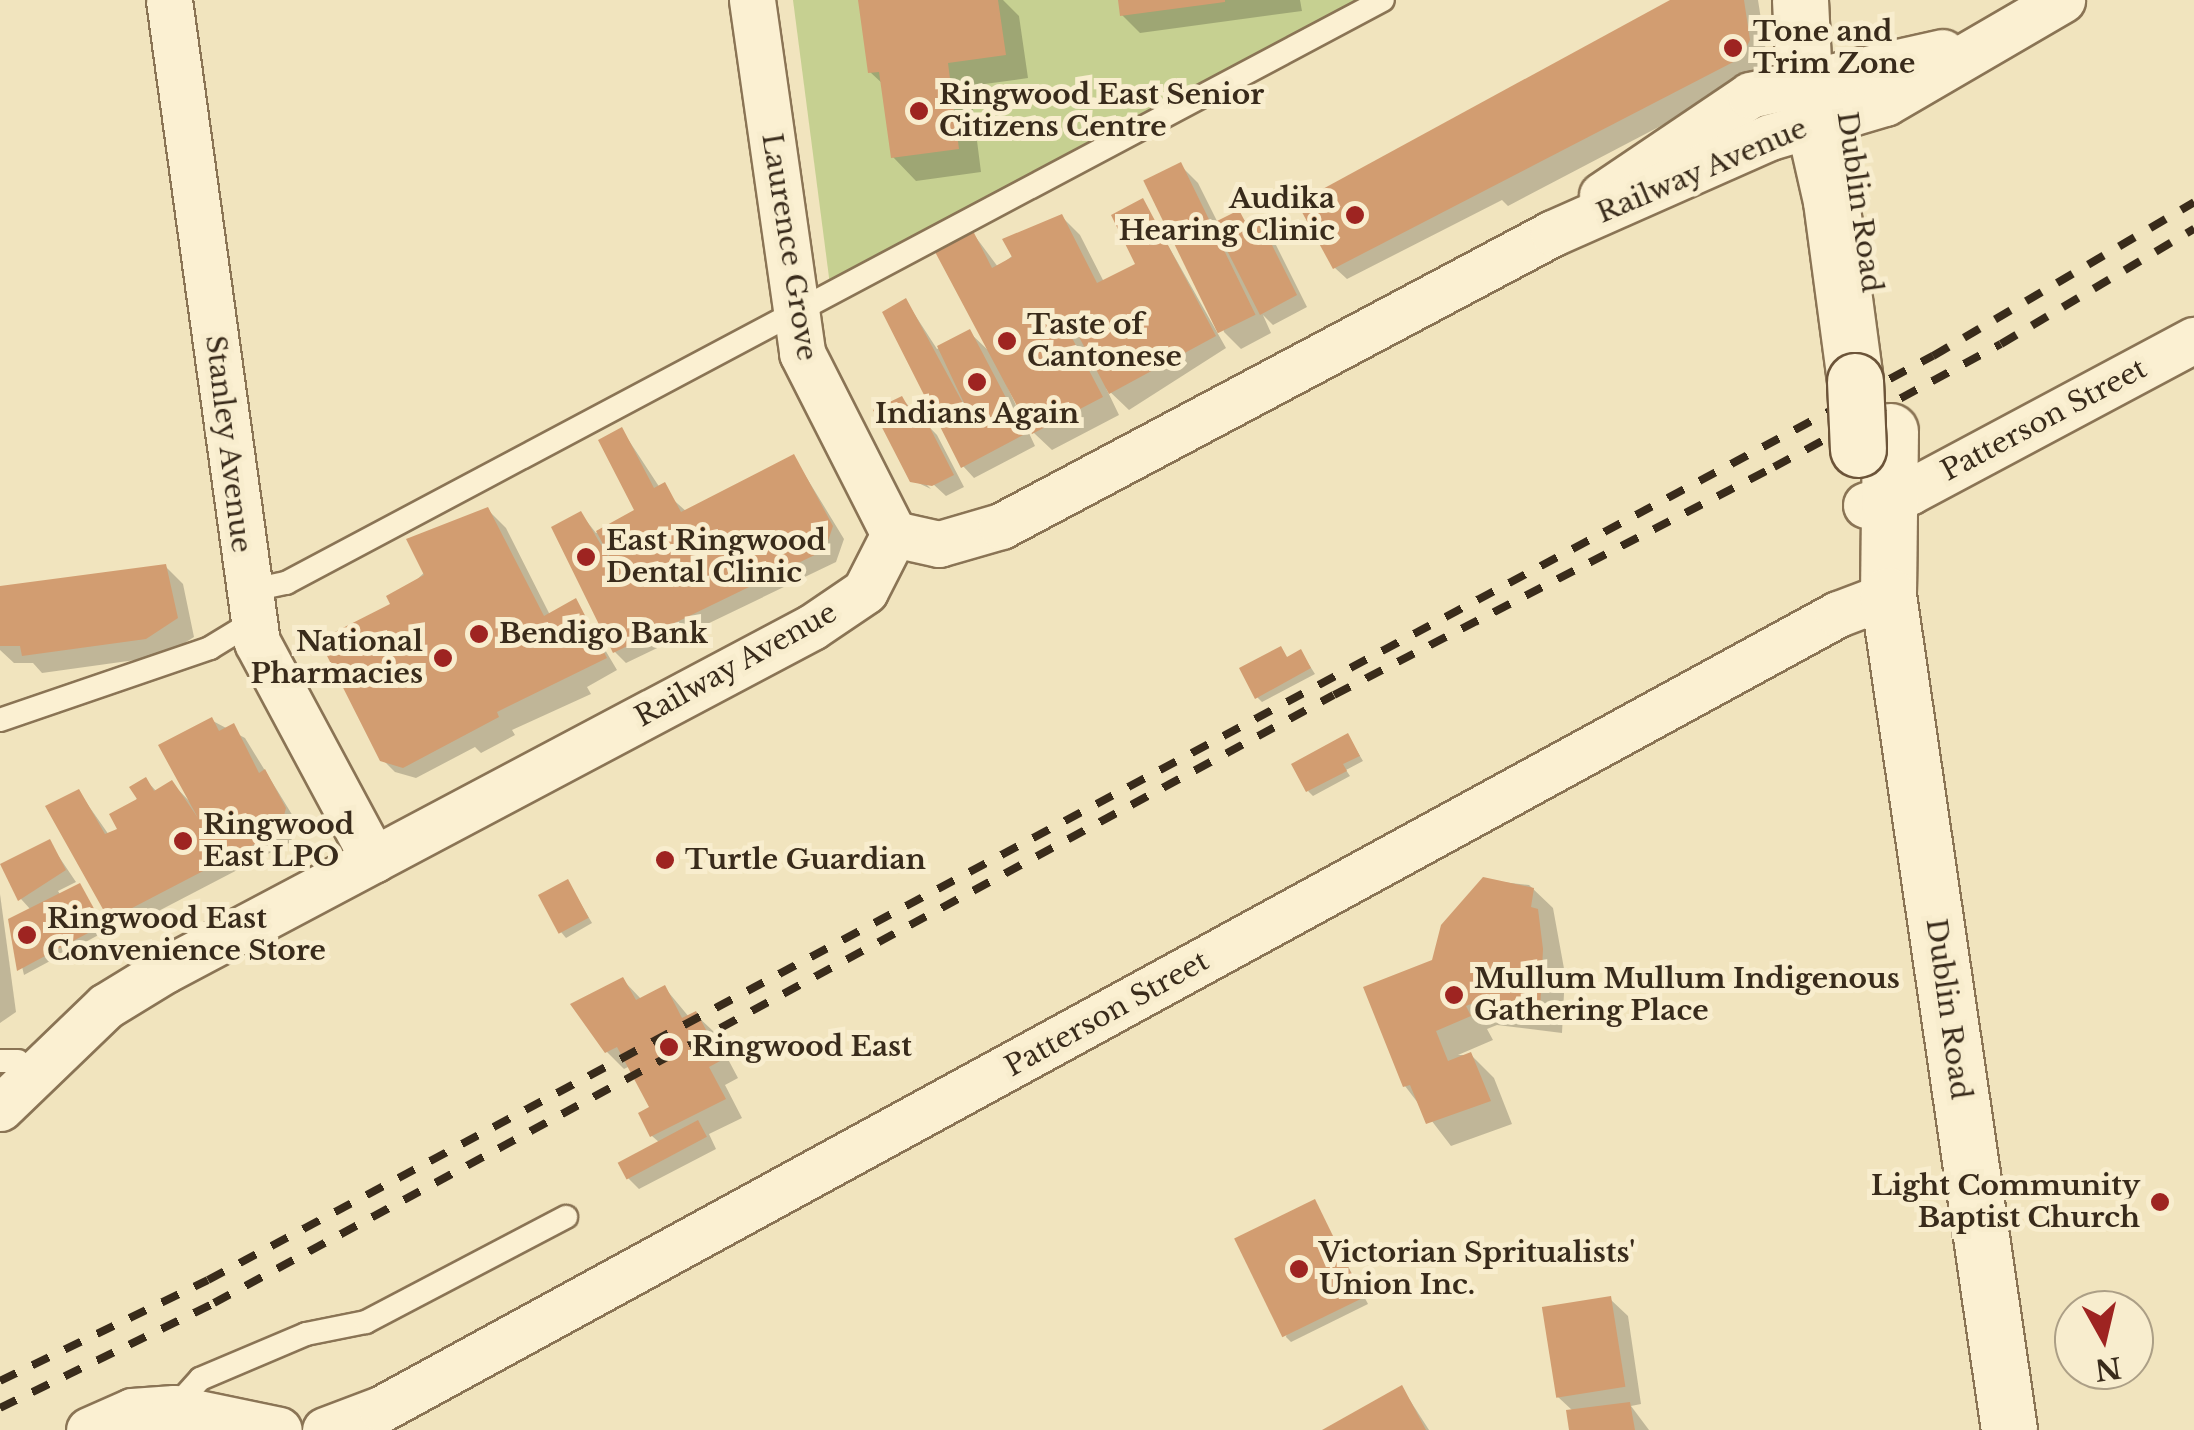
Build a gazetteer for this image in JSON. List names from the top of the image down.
{
  "streets": {
    "main road": ["Dublin Road"],
    "street": [
      "Railway Avenue",
      "Laurence Grove",
      "Patterson Street",
      "Stanley Avenue"
    ]
  },
  "crossings": [
    ["Railway Avenue", "Dublin Road"],
    ["Railway Avenue", "Laurence Grove"],
    ["Railway Avenue", "Stanley Avenue"],
    ["Dublin Road", "Patterson Street"]
  ],
  "places": [
    "Tone and Trim Zone",
    "Ringwood East Senior Citizens Centre",
    "Audika Hearing Clinic",
    "Taste of Cantonese",
    "Indians Again",
    "East Ringwood Dental Clinic",
    "Bendigo Bank",
    "National Pharmacies",
    "Ringwood East LPO",
    "Turtle Guardian",
    "Ringwood East Convenience Store",
    "Mullum Mullum Indigenous Gathering Place",
    "Ringwood East",
    "Light Community Baptist Church",
    "Victorian Spritualists' Union Inc."
  ],
  "north": "bottom"
}
